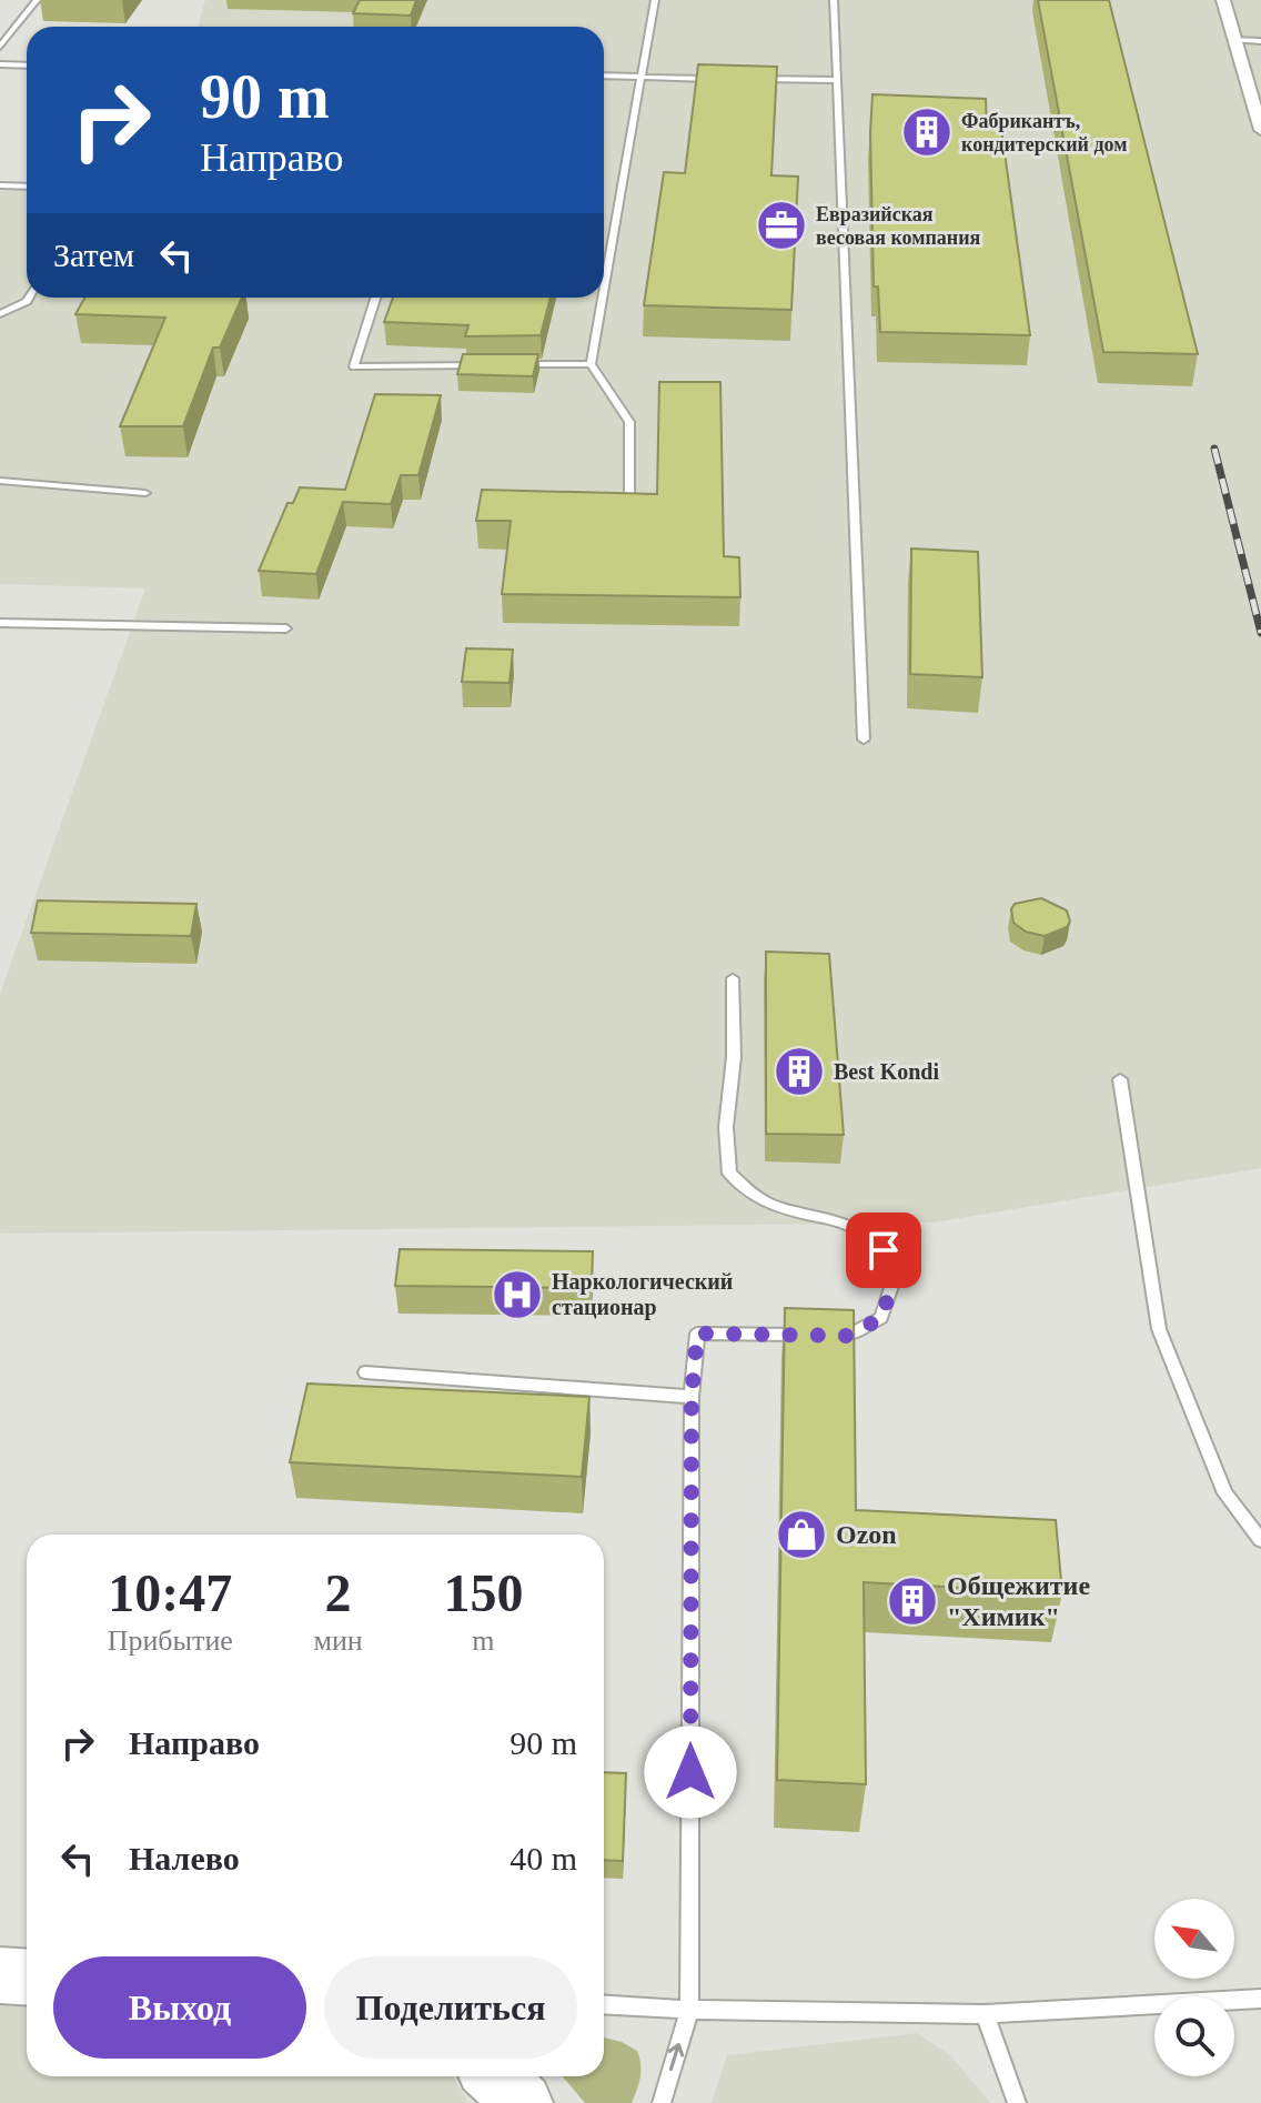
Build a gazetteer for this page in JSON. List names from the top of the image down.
{
  "places": {
    "building": ["Фабрикантъ, кондитерский дом", "Best Kondi", "Общежитие \"Химик\""],
    "office": ["Евразийская весовая компания"],
    "hospital": ["Наркологический стационар"],
    "shop": ["Ozon"]
  },
  "north": "top left",
  "page": {
    "turn": ["90 m", "Направо"],
    "then": "Затем",
    "eta": [
      "10:47",
      "Прибытие",
      "2",
      "мин",
      "150",
      "m"
    ],
    "list": [
      {
        "name": "Направо",
        "value": "90 m"
      },
      {
        "name": "Налево",
        "value": "40 m"
      }
    ],
    "buttons": ["Выход", "Поделиться"]
  }
}
